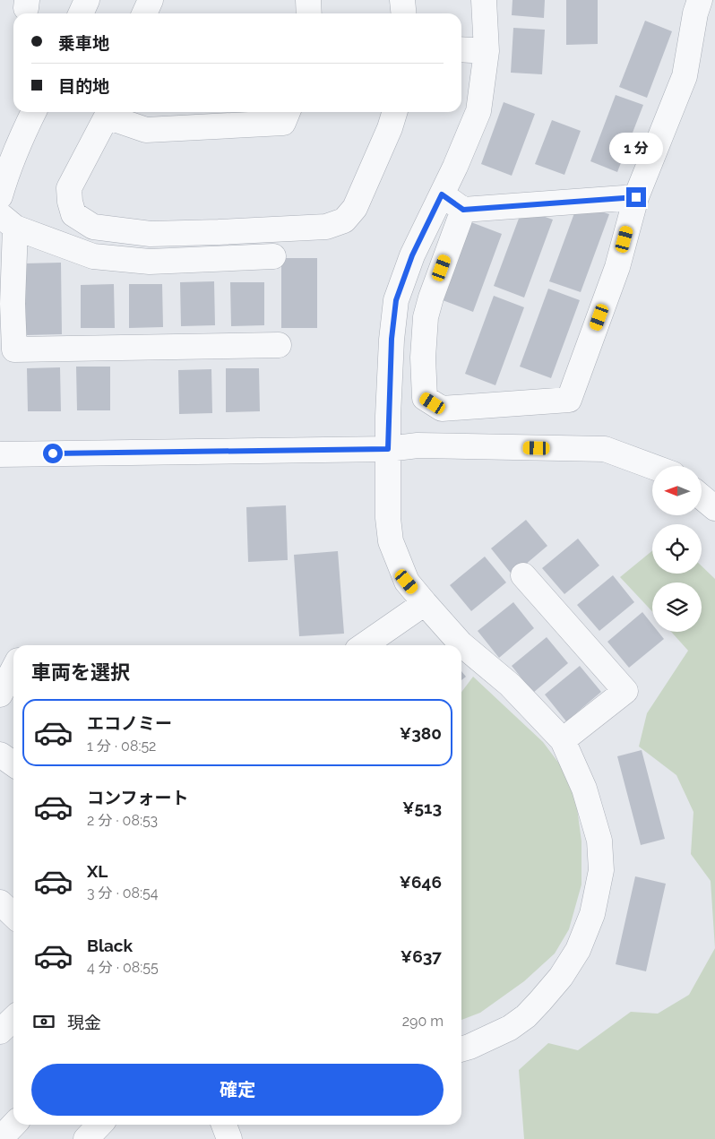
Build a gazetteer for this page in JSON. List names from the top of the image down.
{
  "north": "left",
  "page": {
    "banner": ["乗車地", "目的地"],
    "bubble": "1 分",
    "heading": "車両を選択",
    "list": [
      {
        "name": "エコノミー",
        "note": "1 分 · 08:52",
        "value": "¥380"
      },
      {
        "name": "コンフォート",
        "note": "2 分 · 08:53",
        "value": "¥513"
      },
      {
        "name": "XL",
        "note": "3 分 · 08:54",
        "value": "¥646"
      },
      {
        "name": "Black",
        "note": "4 分 · 08:55",
        "value": "¥637"
      }
    ],
    "pay": ["現金", "290 m"],
    "buttons": "確定"
  }
}
